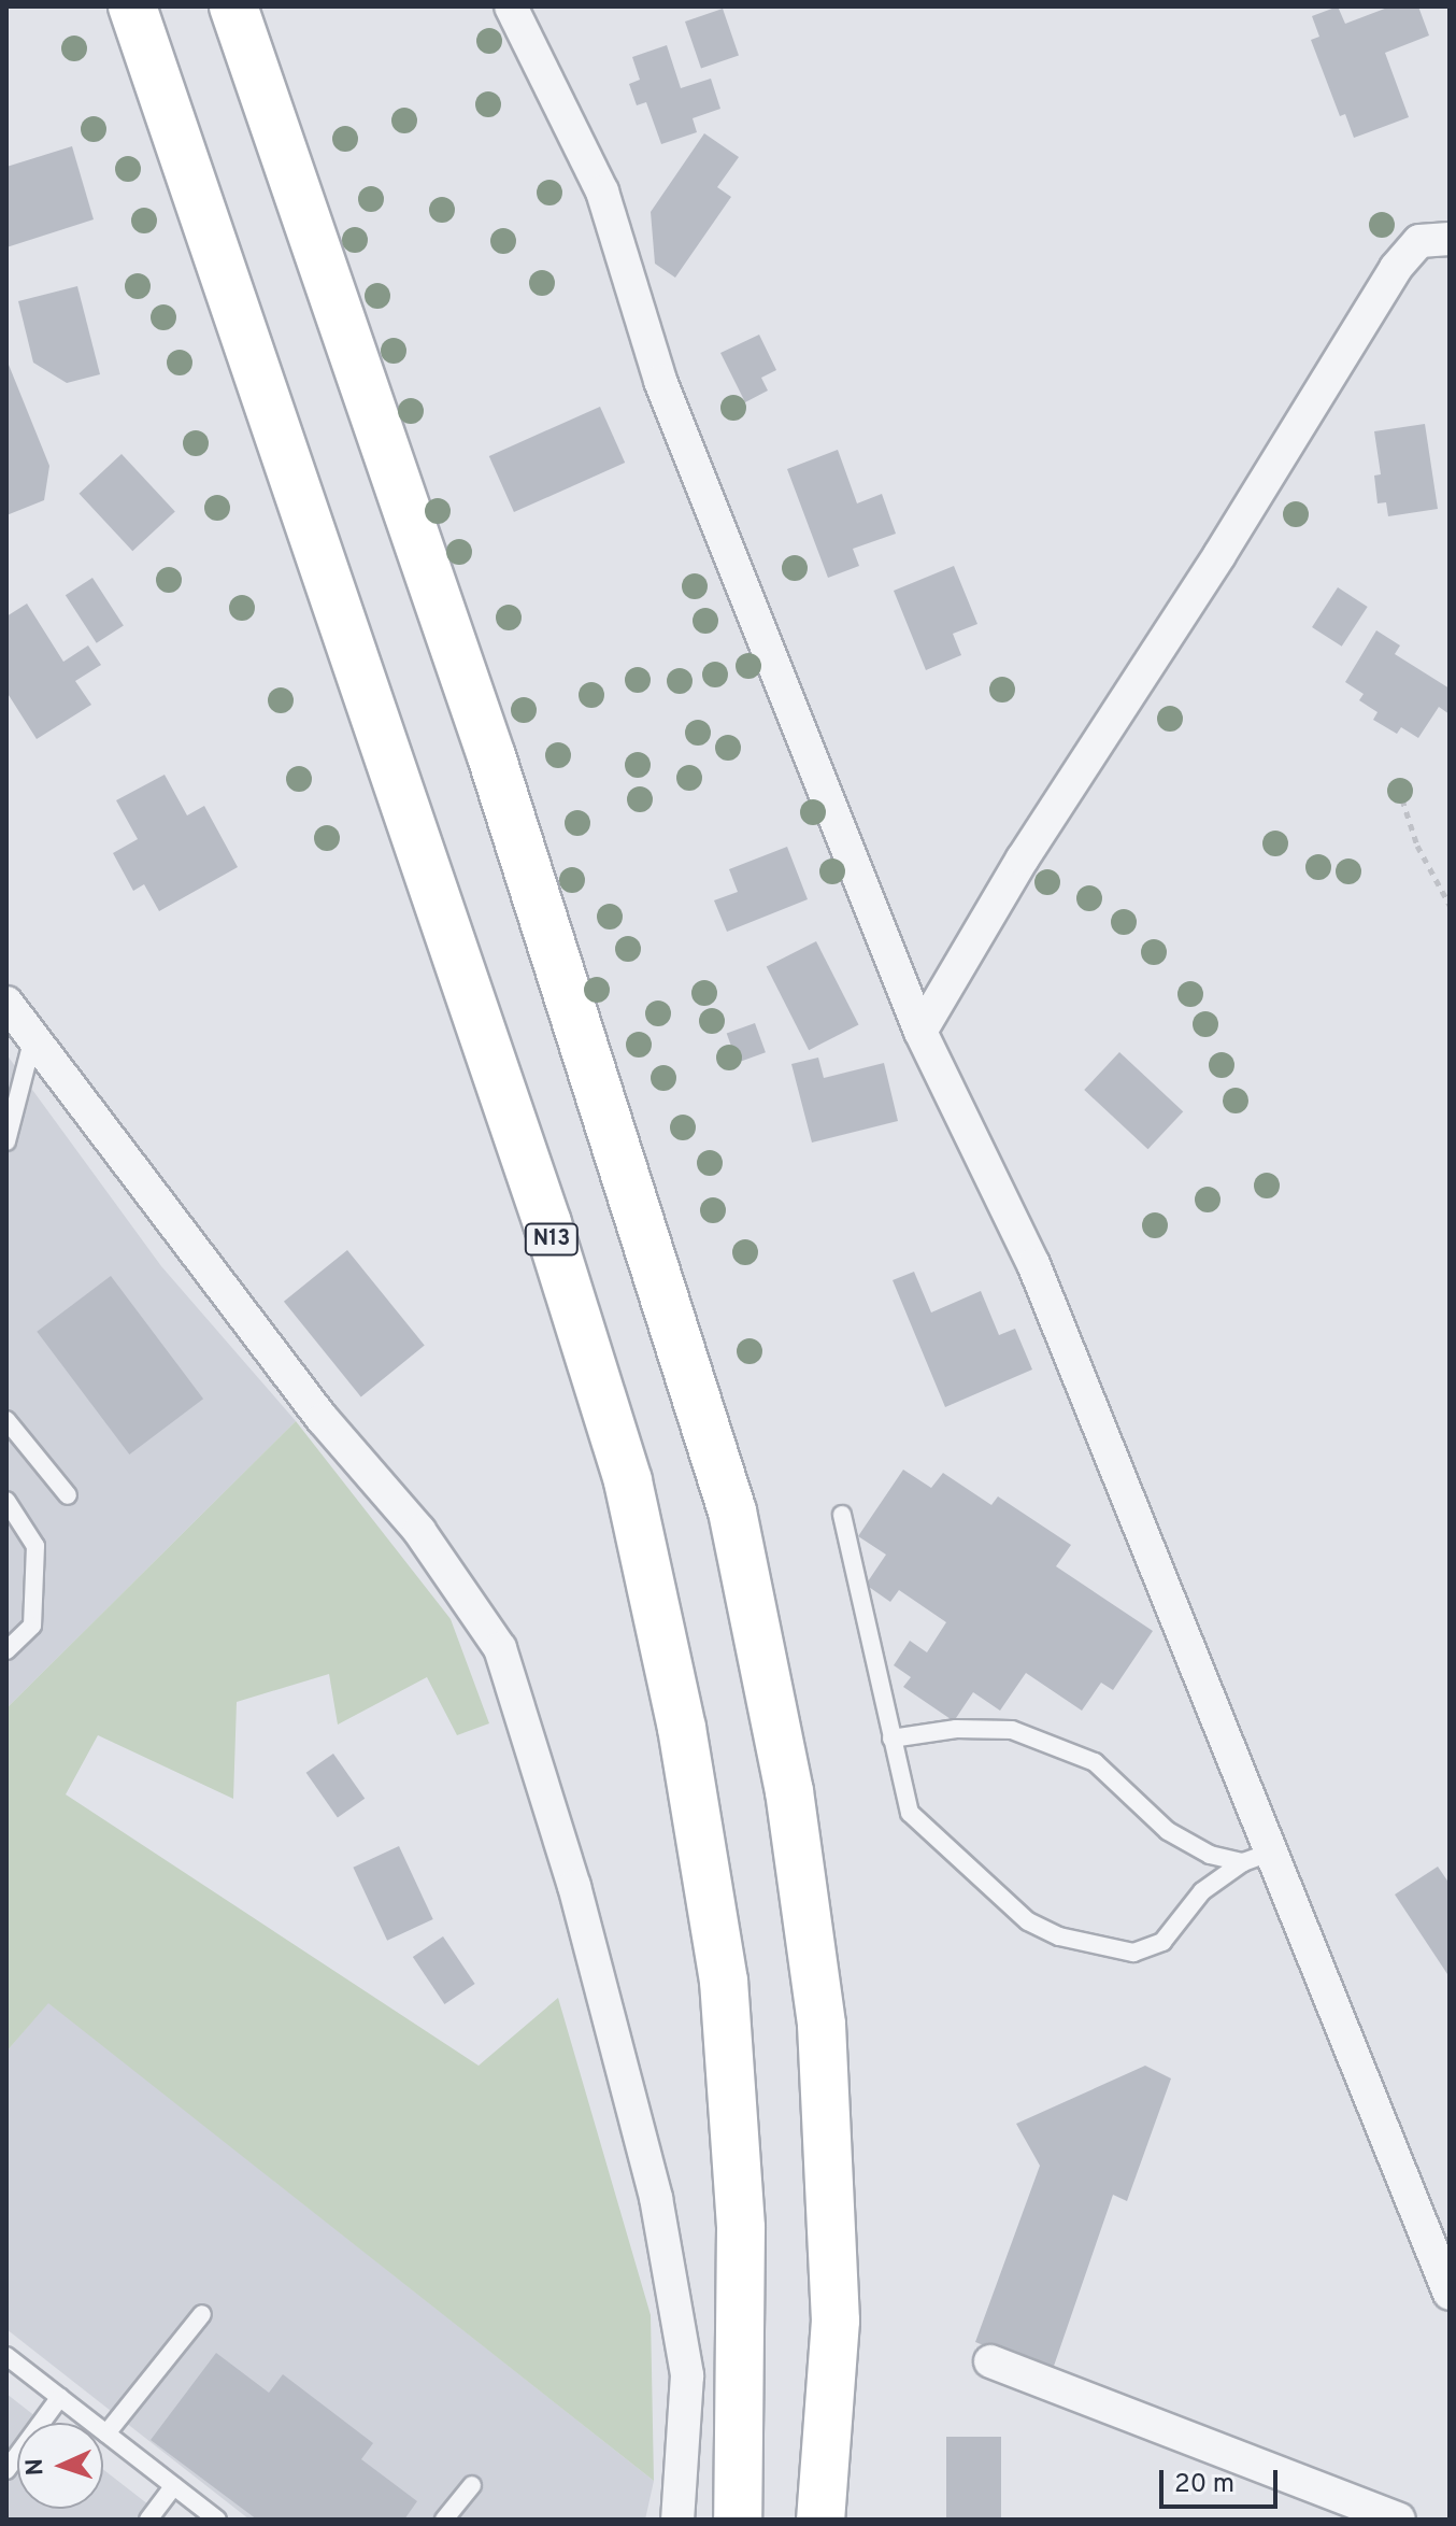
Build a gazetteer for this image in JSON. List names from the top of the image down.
{
  "streets": {
    "highway": ["N13"]
  },
  "scale_bar": "20 m",
  "north": "left"
}
